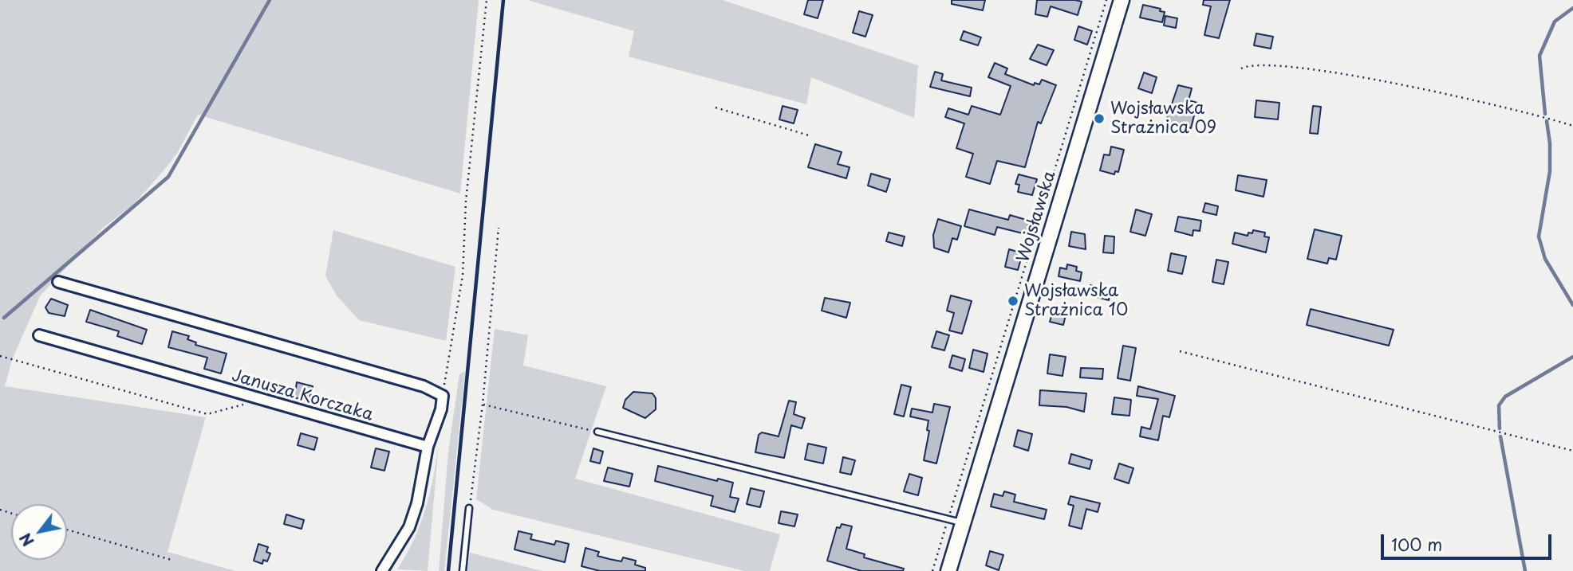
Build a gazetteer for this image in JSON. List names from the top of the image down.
{
  "streets": {
    "street": ["Wojsławska", "Janusza Korczaka"]
  },
  "places": ["Wojsławska Strażnica 09", "Wojsławska Strażnica 10"],
  "scale_bar": "100 m",
  "north": "bottom left"
}
